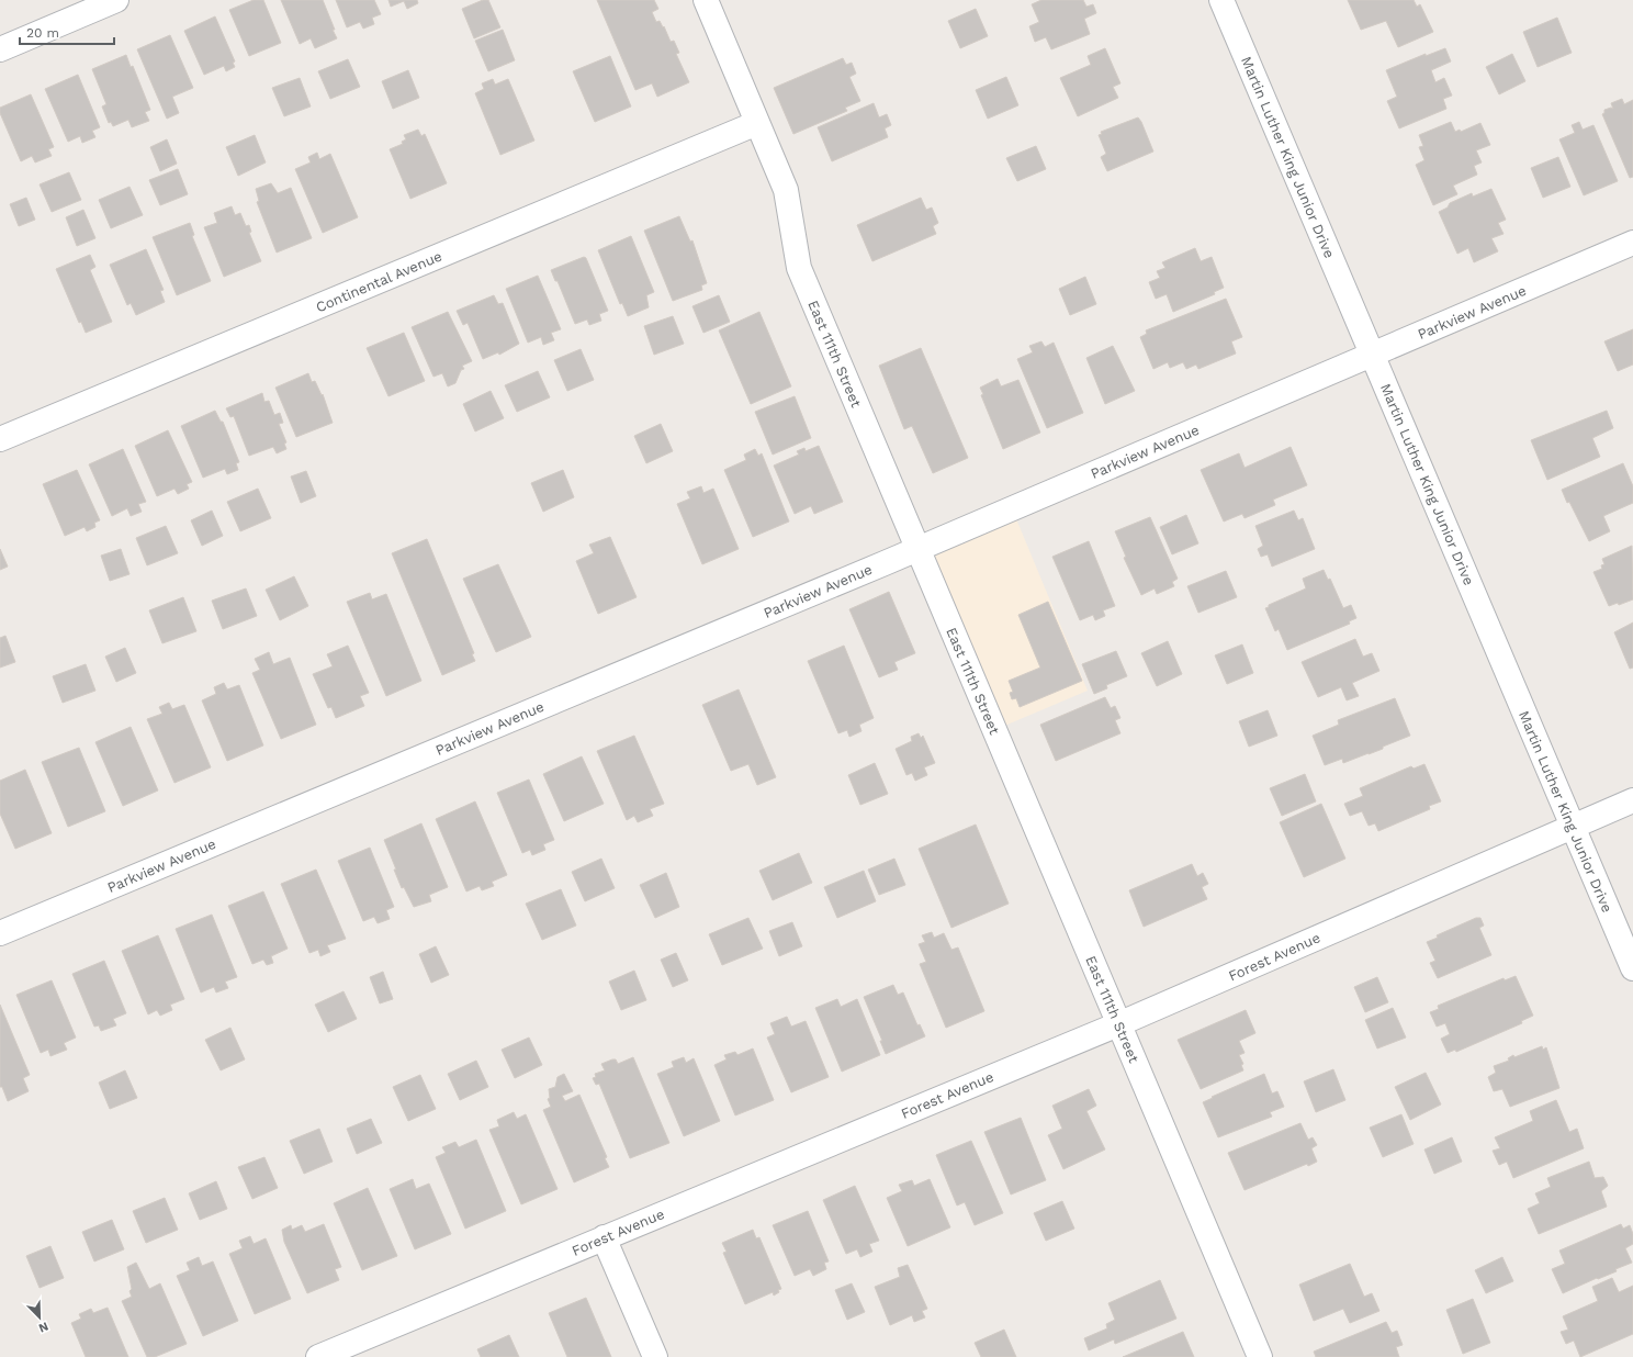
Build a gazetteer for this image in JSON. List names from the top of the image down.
{
  "streets": {
    "street": [
      "Martin Luther King Junior Drive",
      "Continental Avenue",
      "Parkview Avenue",
      "East 111th Street",
      "Forest Avenue"
    ]
  },
  "crossings": [
    ["Martin Luther King Junior Drive", "Parkview Avenue"],
    ["Martin Luther King Junior Drive", "Forest Avenue"],
    ["Continental Avenue", "East 111th Street"],
    ["Parkview Avenue", "East 111th Street"],
    ["East 111th Street", "Forest Avenue"]
  ],
  "scale_bar": "20 m",
  "north": "bottom right"
}
